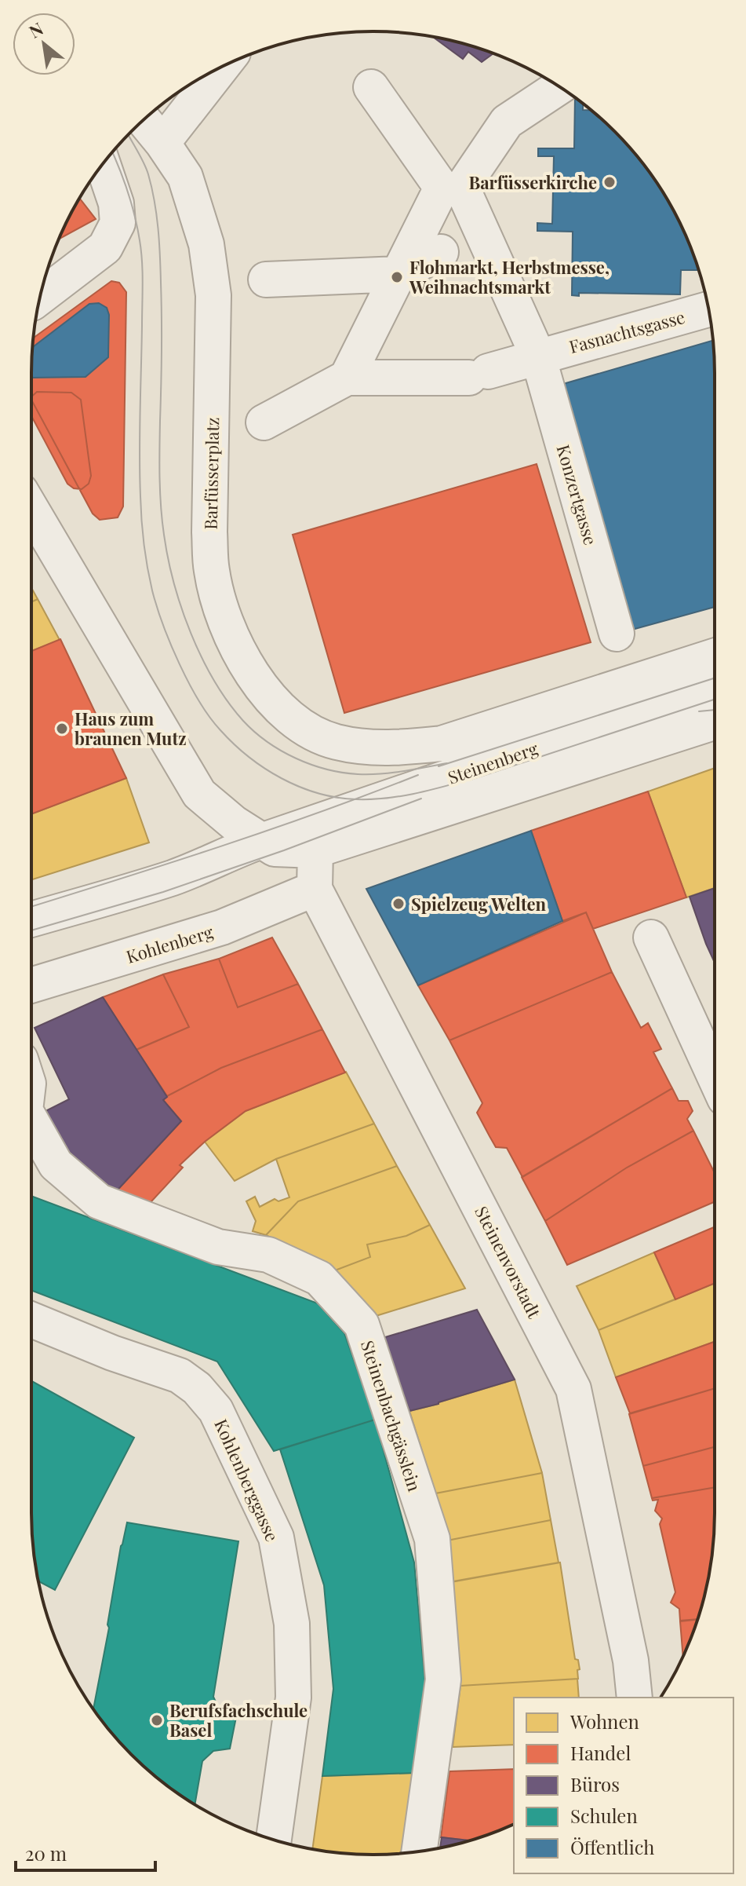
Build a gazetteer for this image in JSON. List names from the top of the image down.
{
  "streets": {
    "street": [
      "Fasnachtsgasse",
      "Barfüsserplatz",
      "Konzertgasse",
      "Steinenberg",
      "Kohlenberg",
      "Steinenvorstadt",
      "Steinenbachgässlein",
      "Kohlenberggasse"
    ]
  },
  "crossings": [
    ["Fasnachtsgasse", "Konzertgasse"],
    ["Barfüsserplatz", "Steinenberg"],
    ["Steinenberg", "Steinenvorstadt"],
    ["Kohlenberg", "Steinenvorstadt"]
  ],
  "places": [
    "Barfüsserkirche",
    "Flohmarkt, Herbstmesse, Weihnachtsmarkt",
    "Haus zum braunen Mutz",
    "Spielzeug Welten",
    "Berufsfachschule Basel"
  ],
  "legend": [
    "Wohnen",
    "Handel",
    "Büros",
    "Schulen",
    "Öffentlich"
  ],
  "scale_bar": "20 m",
  "north": "top left"
}
